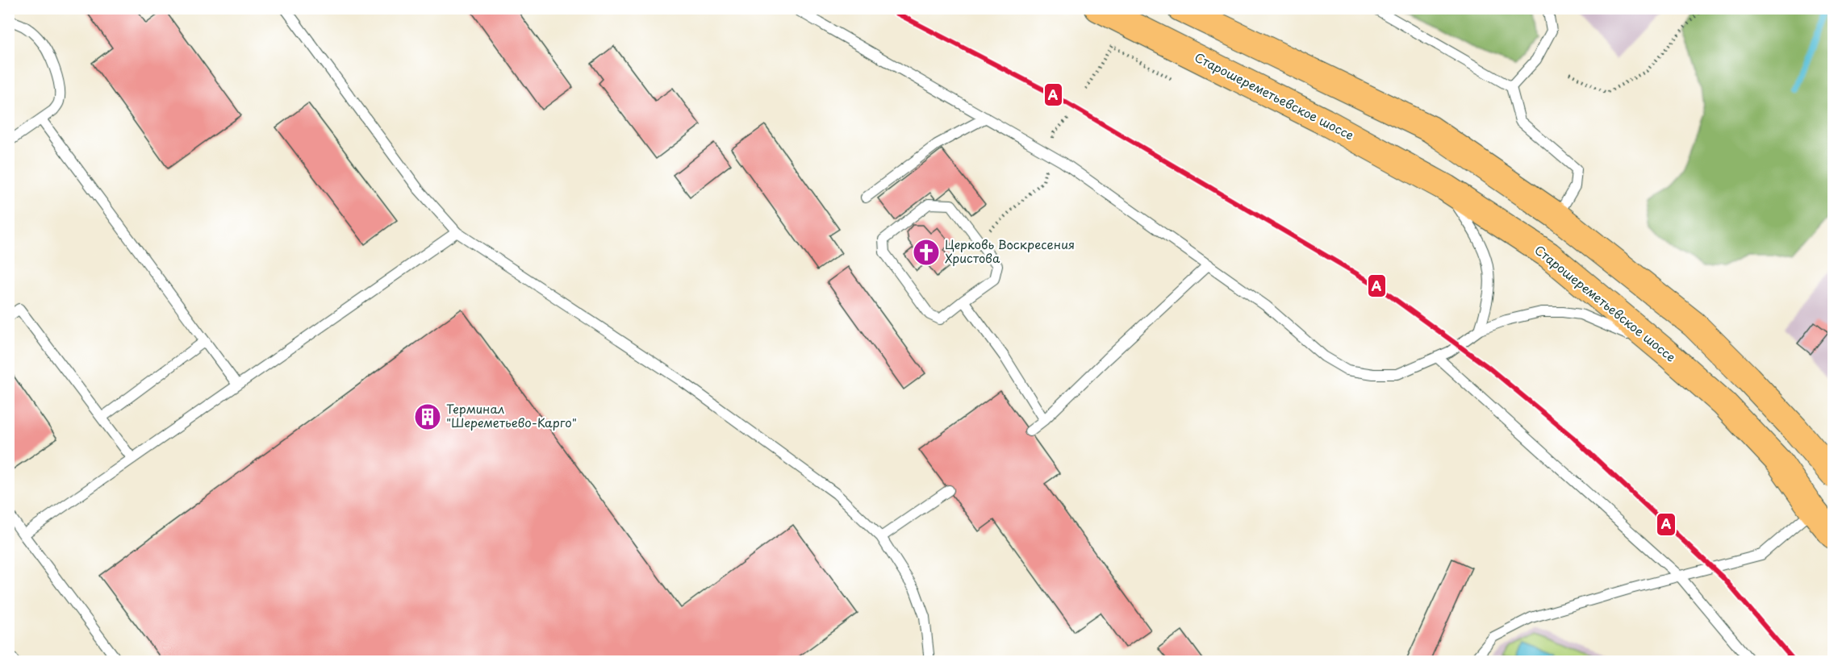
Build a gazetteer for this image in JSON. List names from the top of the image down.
{
  "streets": {
    "main road": ["Старошереметьевское шоссе"]
  },
  "places": {
    "church": ["Церковь Воскресения Христова"],
    "building": ["Терминал \"Шереметьево-Карго\""]
  },
  "lines": ["transit line A"]
}
